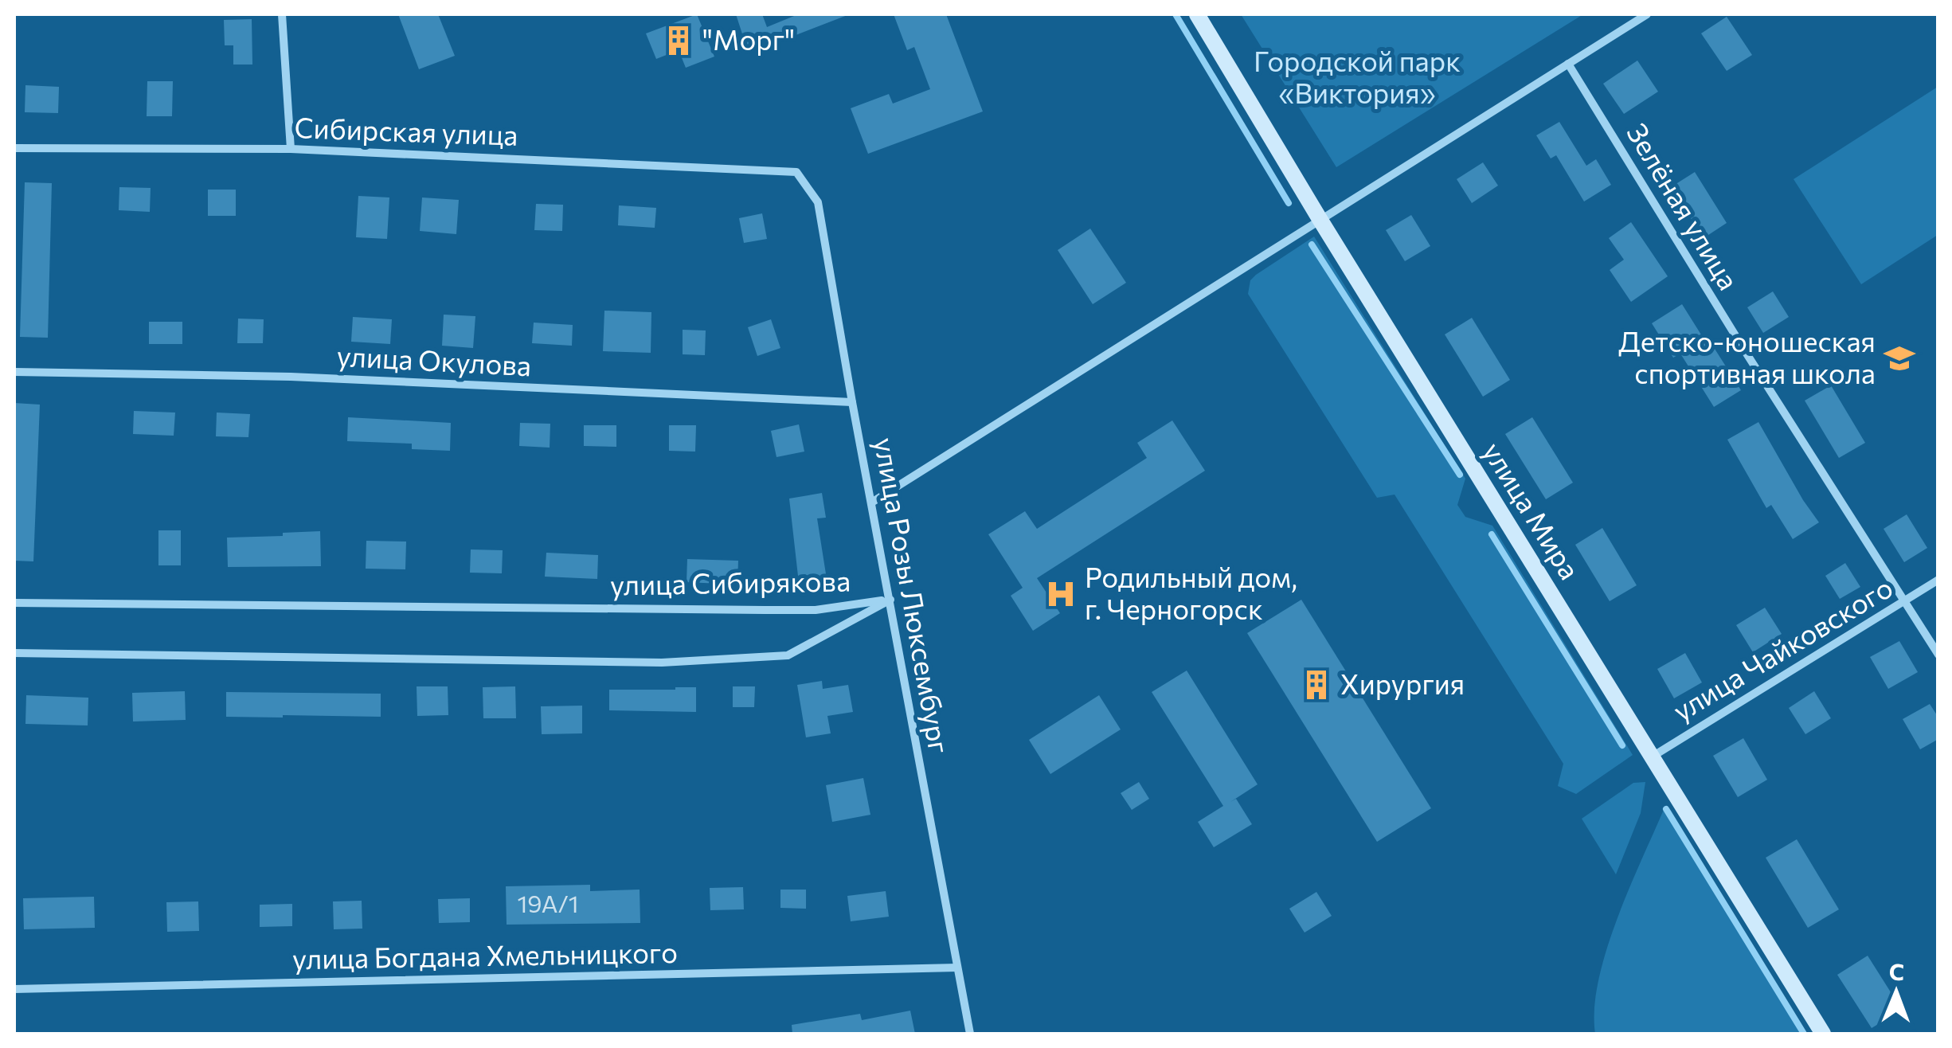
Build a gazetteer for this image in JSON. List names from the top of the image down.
{
  "streets": {
    "main road": ["улица Мира"],
    "street": [
      "Сибирская улица",
      "Зелёная улица",
      "улица Окулова",
      "улица Сибирякова",
      "улица Розы Люксембург",
      "улица Чайковского",
      "улица Богдана Хмельницкого"
    ]
  },
  "crossings": [
    ["Сибирская улица", "улица Розы Люксембург"],
    ["Зелёная улица", "улица Чайковского"],
    ["улица Окулова", "улица Розы Люксембург"],
    ["улица Мира", "улица Чайковского"],
    ["улица Сибирякова", "улица Розы Люксембург"],
    ["улица Розы Люксембург", "улица Богдана Хмельницкого"]
  ],
  "parks": ["Городской парк «Виктория»"],
  "places": {
    "building": ["\"Морг\"", "Хирургия"],
    "school or university": ["Детско-юношеская спортивная школа"],
    "hospital": ["Родильный дом, г. Черногорск"]
  },
  "house_numbers": ["19А/1"],
  "north": "top"
}
